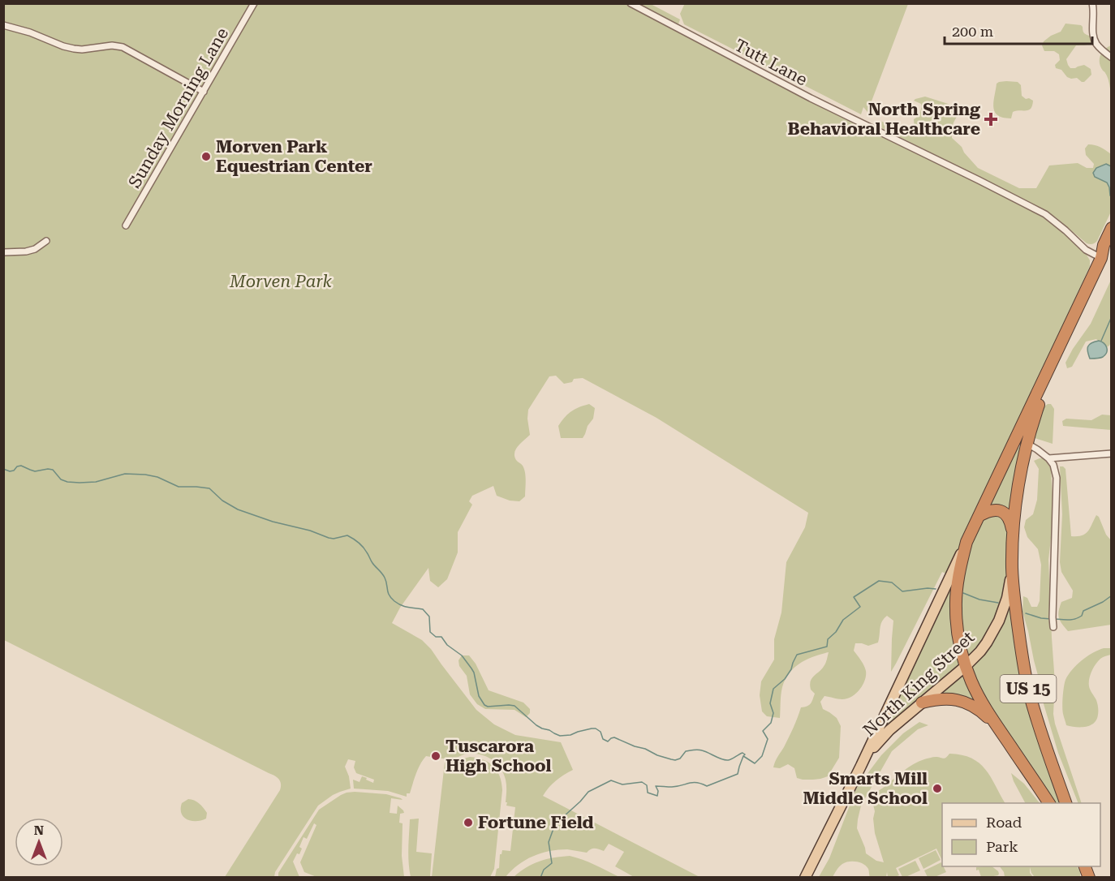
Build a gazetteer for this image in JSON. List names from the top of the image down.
{
  "streets": {
    "highway": ["US 15"],
    "main road": ["North King Street"],
    "street": ["Tutt Lane", "Sunday Morning Lane"]
  },
  "crossings": [
    ["Tutt Lane", "US 15"],
    ["North King Street", "US 15"]
  ],
  "parks": ["Morven Park"],
  "places": {
    "health": ["North Spring Behavioral Healthcare"],
    "other": [
      "Morven Park Equestrian Center",
      "Tuscarora High School",
      "Smarts Mill Middle School",
      "Fortune Field"
    ]
  },
  "legend": ["Road", "Park"],
  "scale_bar": "200 m",
  "north": "top"
}
